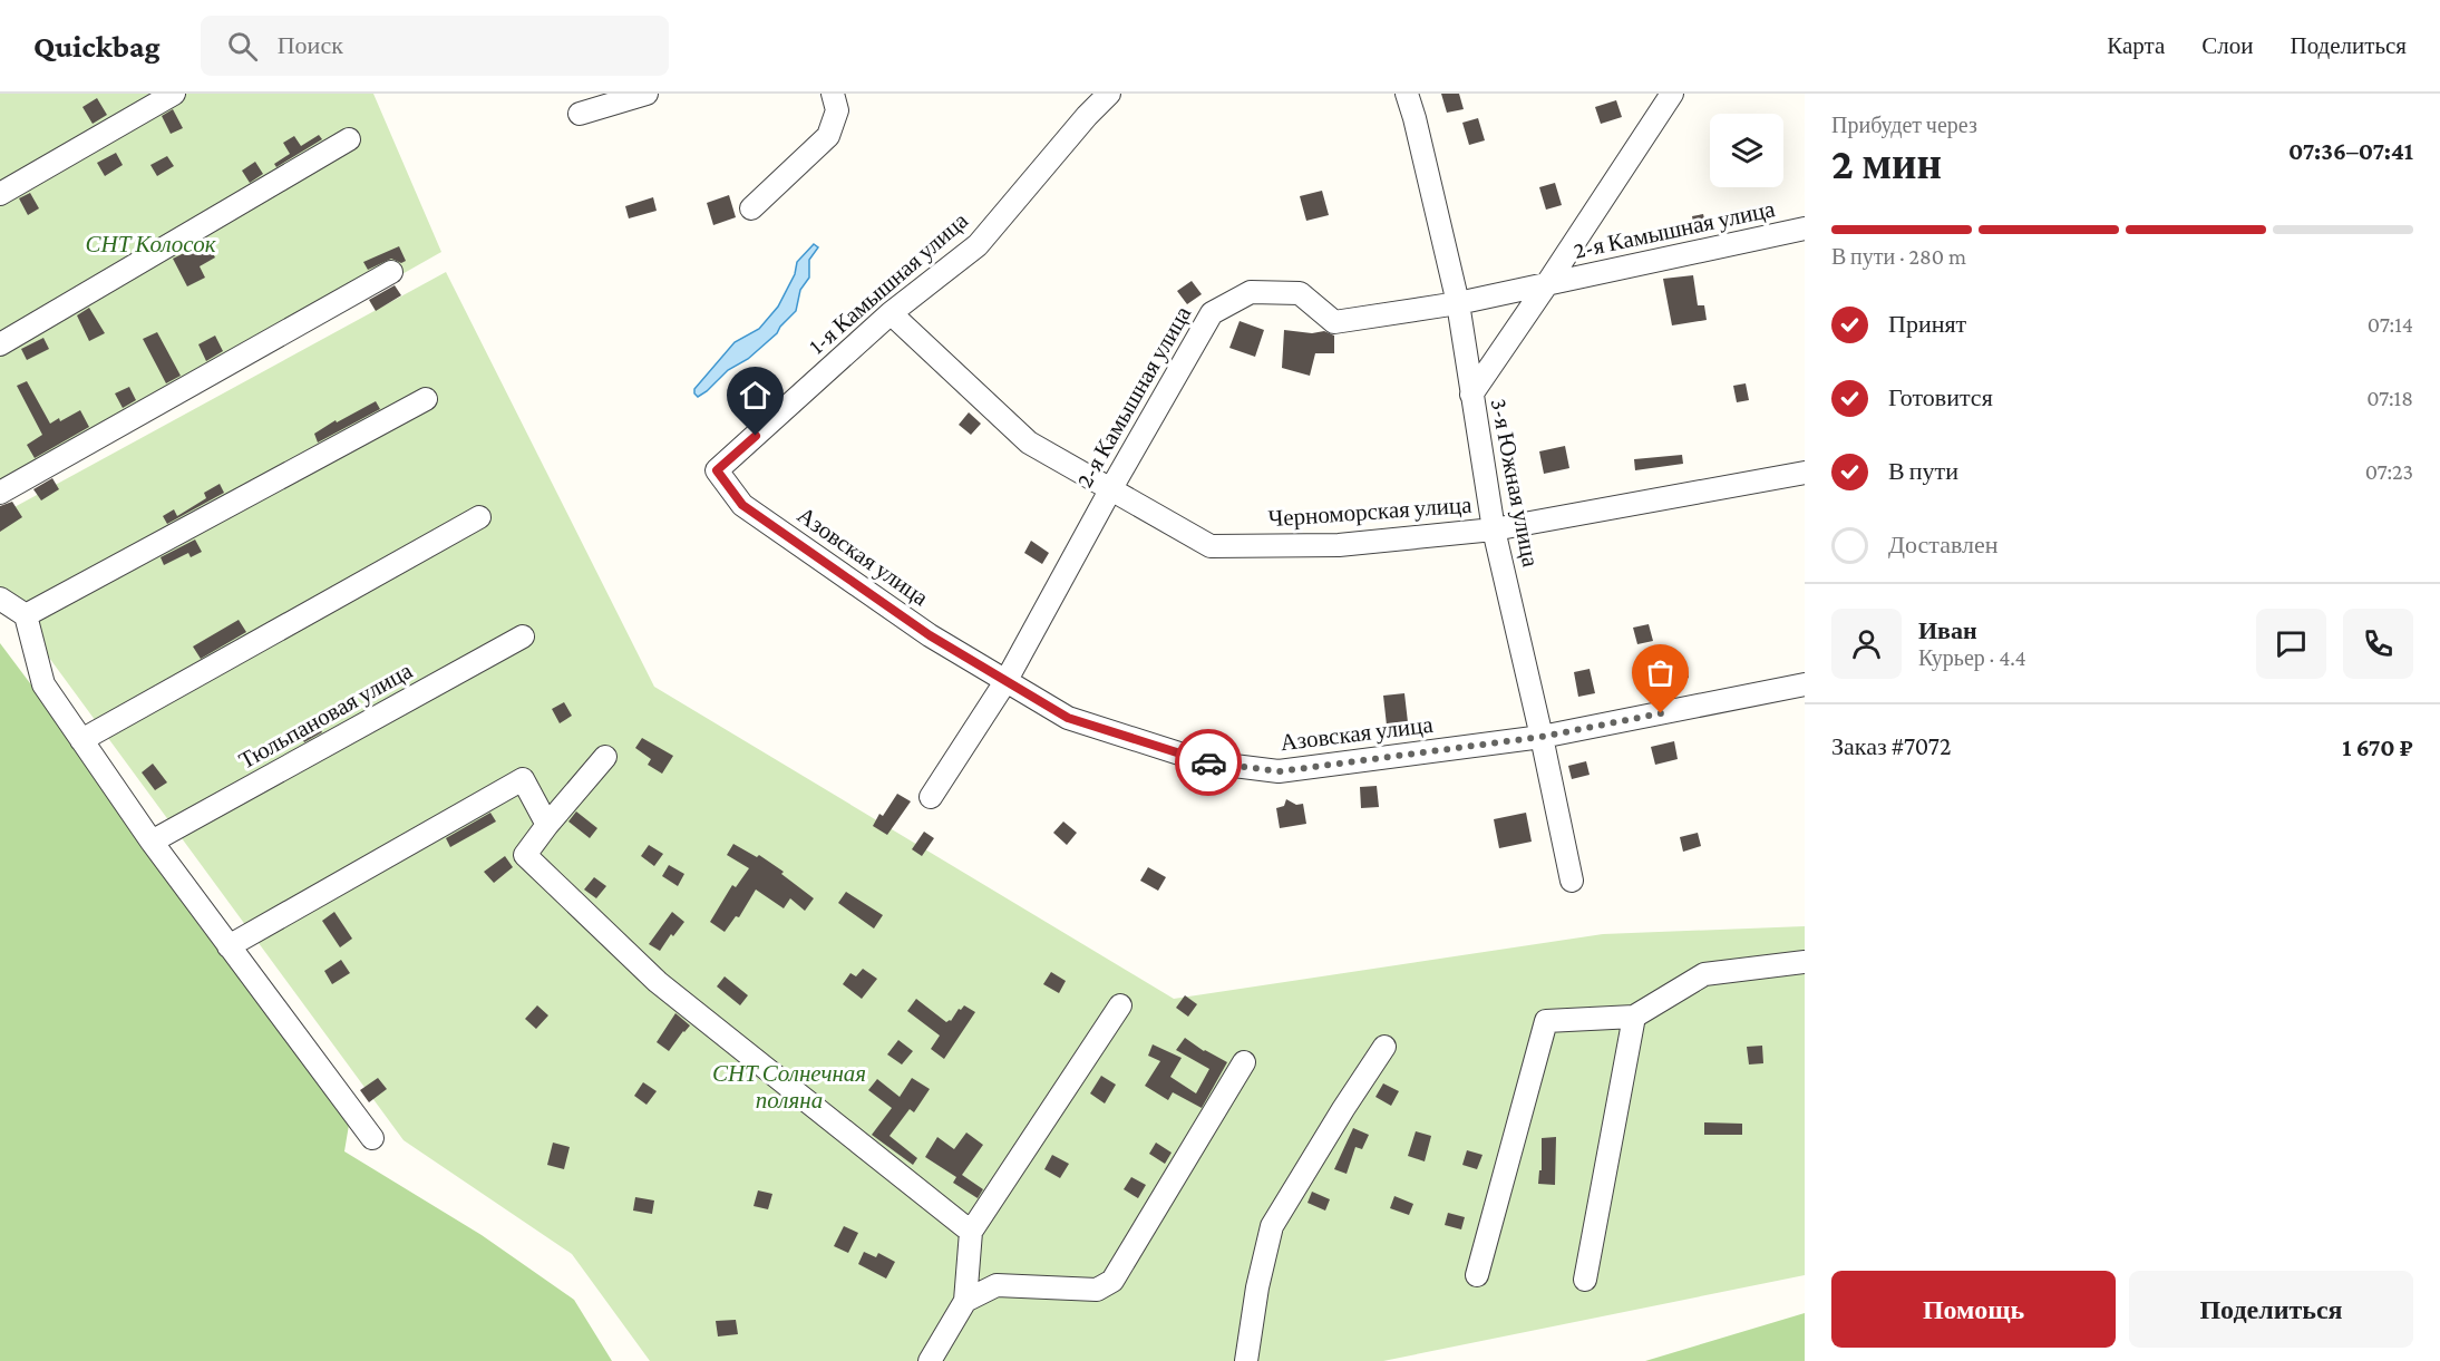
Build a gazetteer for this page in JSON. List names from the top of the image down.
{
  "streets": {
    "street": [
      "2-я Камышная улица",
      "1-я Камышная улица",
      "3-я Южная улица",
      "Черноморская улица",
      "Азовская улица",
      "Тюльпановая улица"
    ]
  },
  "crossings": [
    ["2-я Камышная улица", "3-я Южная улица"],
    ["2-я Камышная улица", "Черноморская улица"],
    ["2-я Камышная улица", "Азовская улица"],
    ["1-я Камышная улица", "Черноморская улица"],
    ["1-я Камышная улица", "Азовская улица"],
    ["3-я Южная улица", "Черноморская улица"],
    ["3-я Южная улица", "Азовская улица"]
  ],
  "parks": ["СНТ Колосок", "СНТ Солнечная поляна"],
  "page": {
    "header": "Quickbag",
    "search": "Поиск",
    "nav": ["Карта", "Слои", "Поделиться"],
    "heading": ["2 мин", "Прибудет через", "07:36–07:41"],
    "panel": [
      "Иван",
      "Курьер · 4.4",
      "Заказ #7072",
      "1 670 ₽"
    ],
    "bar": "В пути · 280 m",
    "list": [
      ["Принят", "07:14"],
      ["Готовится", "07:18"],
      ["В пути", "07:23"],
      "Доставлен"
    ],
    "buttons": ["Помощь", "Поделиться"]
  }
}
